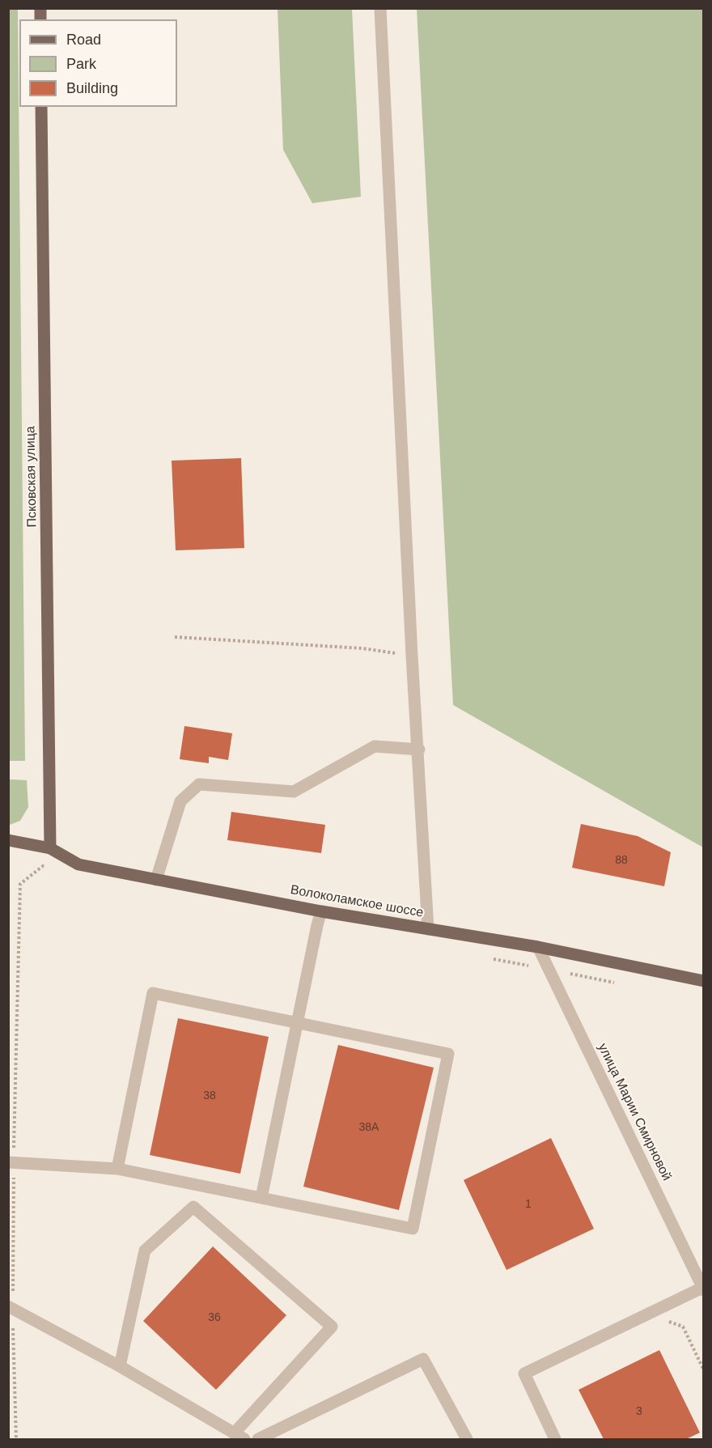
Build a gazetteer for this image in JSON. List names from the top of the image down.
{
  "streets": {
    "main road": ["Псковская улица", "Волоколамское шоссе"],
    "street": ["улица Марии Смирновой"]
  },
  "crossings": [
    ["Псковская улица", "Волоколамское шоссе"],
    ["Волоколамское шоссе", "улица Марии Смирновой"]
  ],
  "house_numbers": [
    "88",
    "38",
    "38А",
    "1",
    "36",
    "3"
  ],
  "legend": ["Road", "Park", "Building"]
}
